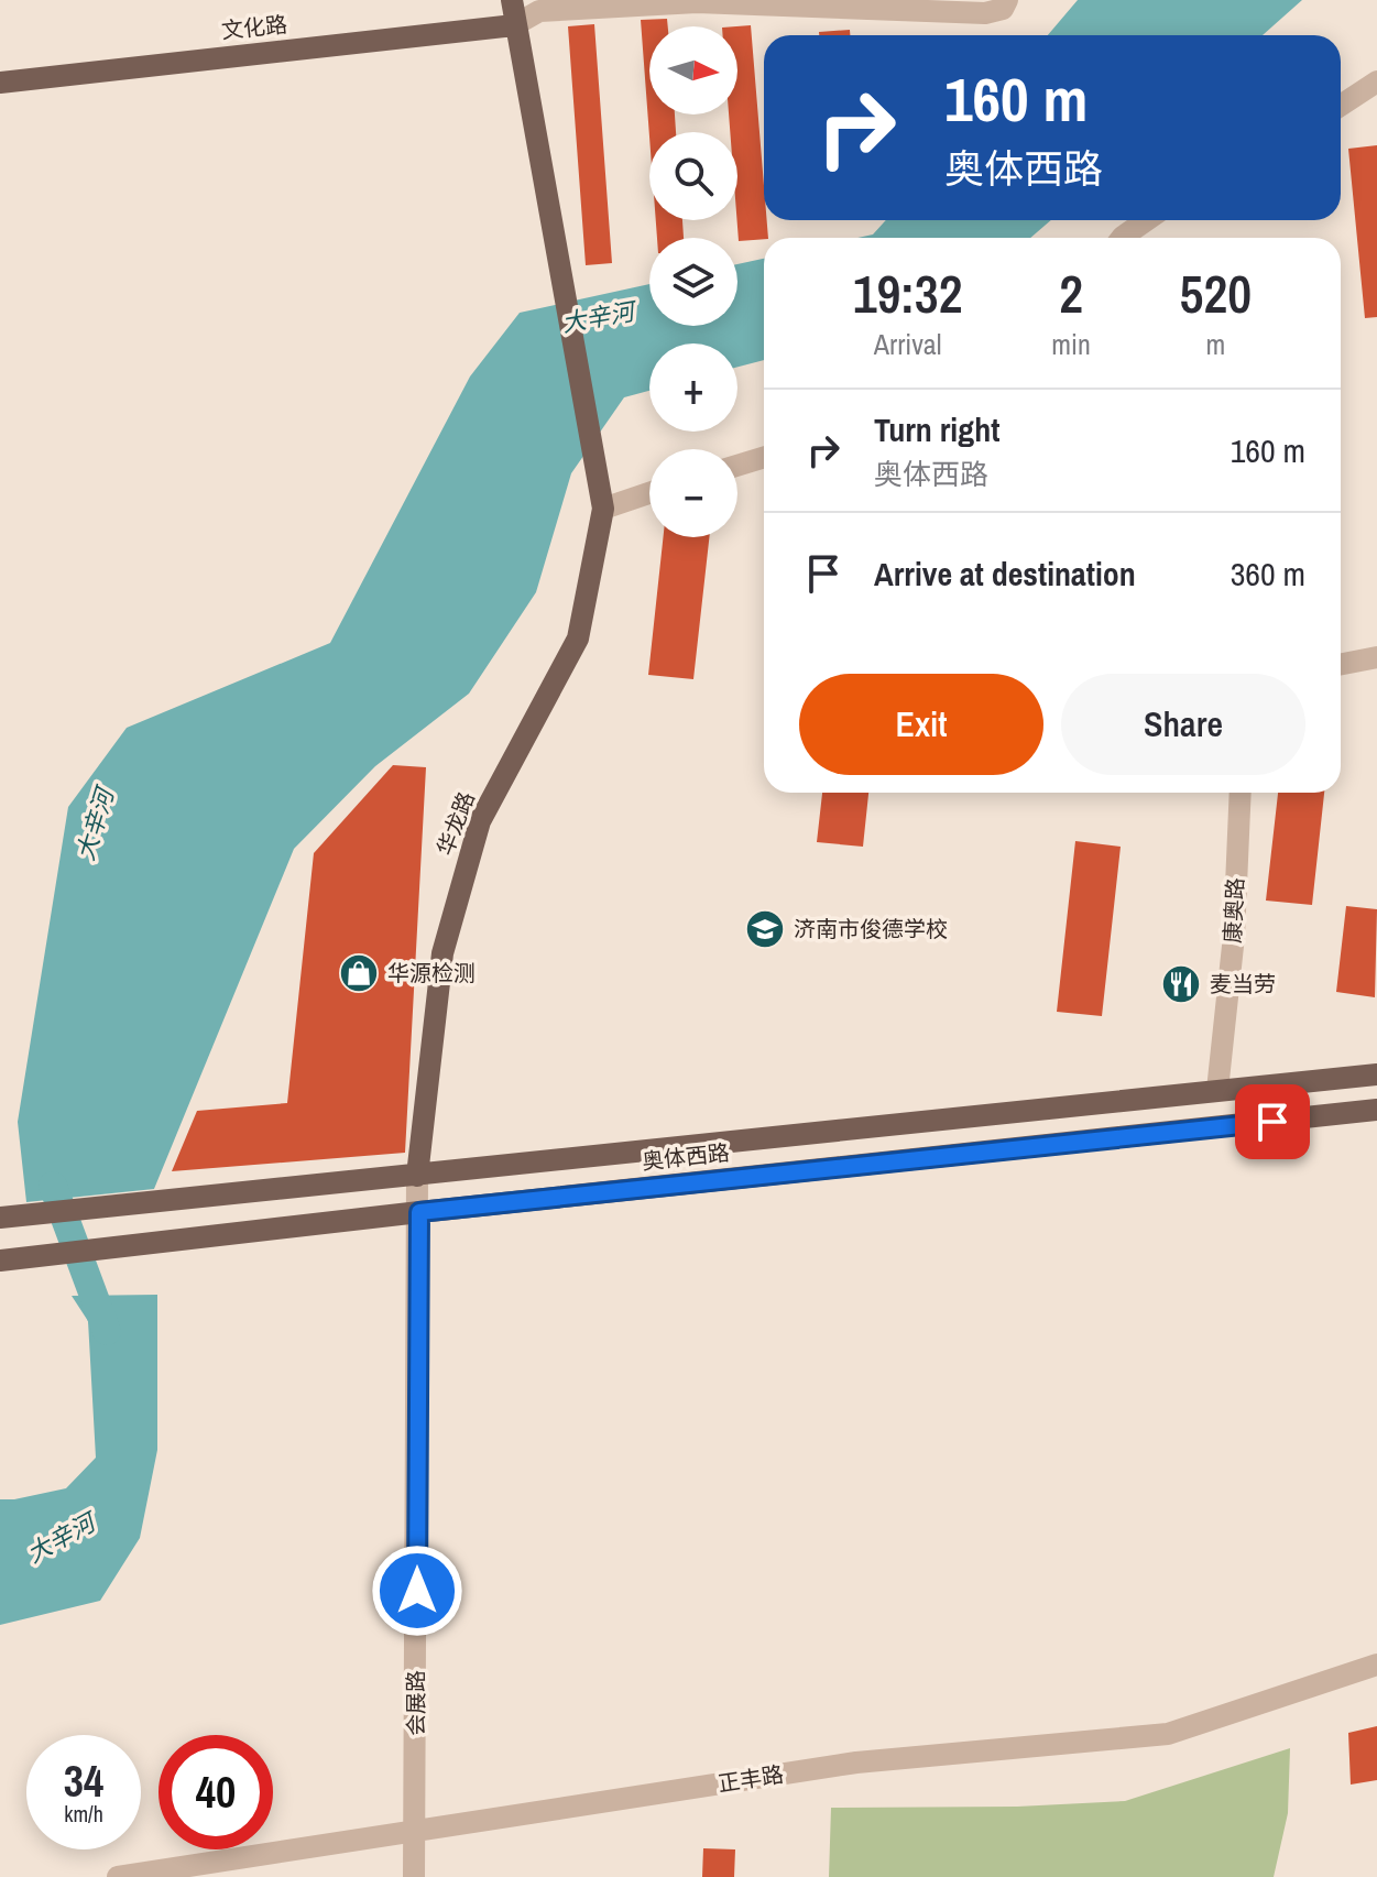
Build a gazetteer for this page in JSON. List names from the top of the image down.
{
  "streets": {
    "main road": ["文化路", "华龙路", "奥体西路"],
    "street": ["康奥路", "会展路", "正丰路"]
  },
  "crossings": [
    ["华龙路", "奥体西路"],
    ["华龙路", "会展路"],
    ["康奥路", "奥体西路"],
    ["奥体西路", "会展路"],
    ["会展路", "正丰路"]
  ],
  "water": ["大辛河"],
  "places": {
    "school or university": ["济南市俊德学校"],
    "shop": ["华源检测"],
    "restaurant": ["麦当劳"]
  },
  "north": "right",
  "page": {
    "map_buttons": ["+", "−"],
    "turn": ["160 m", "奥体西路"],
    "eta": [
      "19:32",
      "Arrival",
      "2",
      "min",
      "520",
      "m"
    ],
    "list": [
      {
        "name": "Turn right",
        "note": "奥体西路",
        "value": "160 m"
      },
      {
        "name": "Arrive at destination",
        "value": "360 m"
      }
    ],
    "buttons": ["Exit", "Share"],
    "speed": "34 km/h",
    "limit": "40"
  }
}
